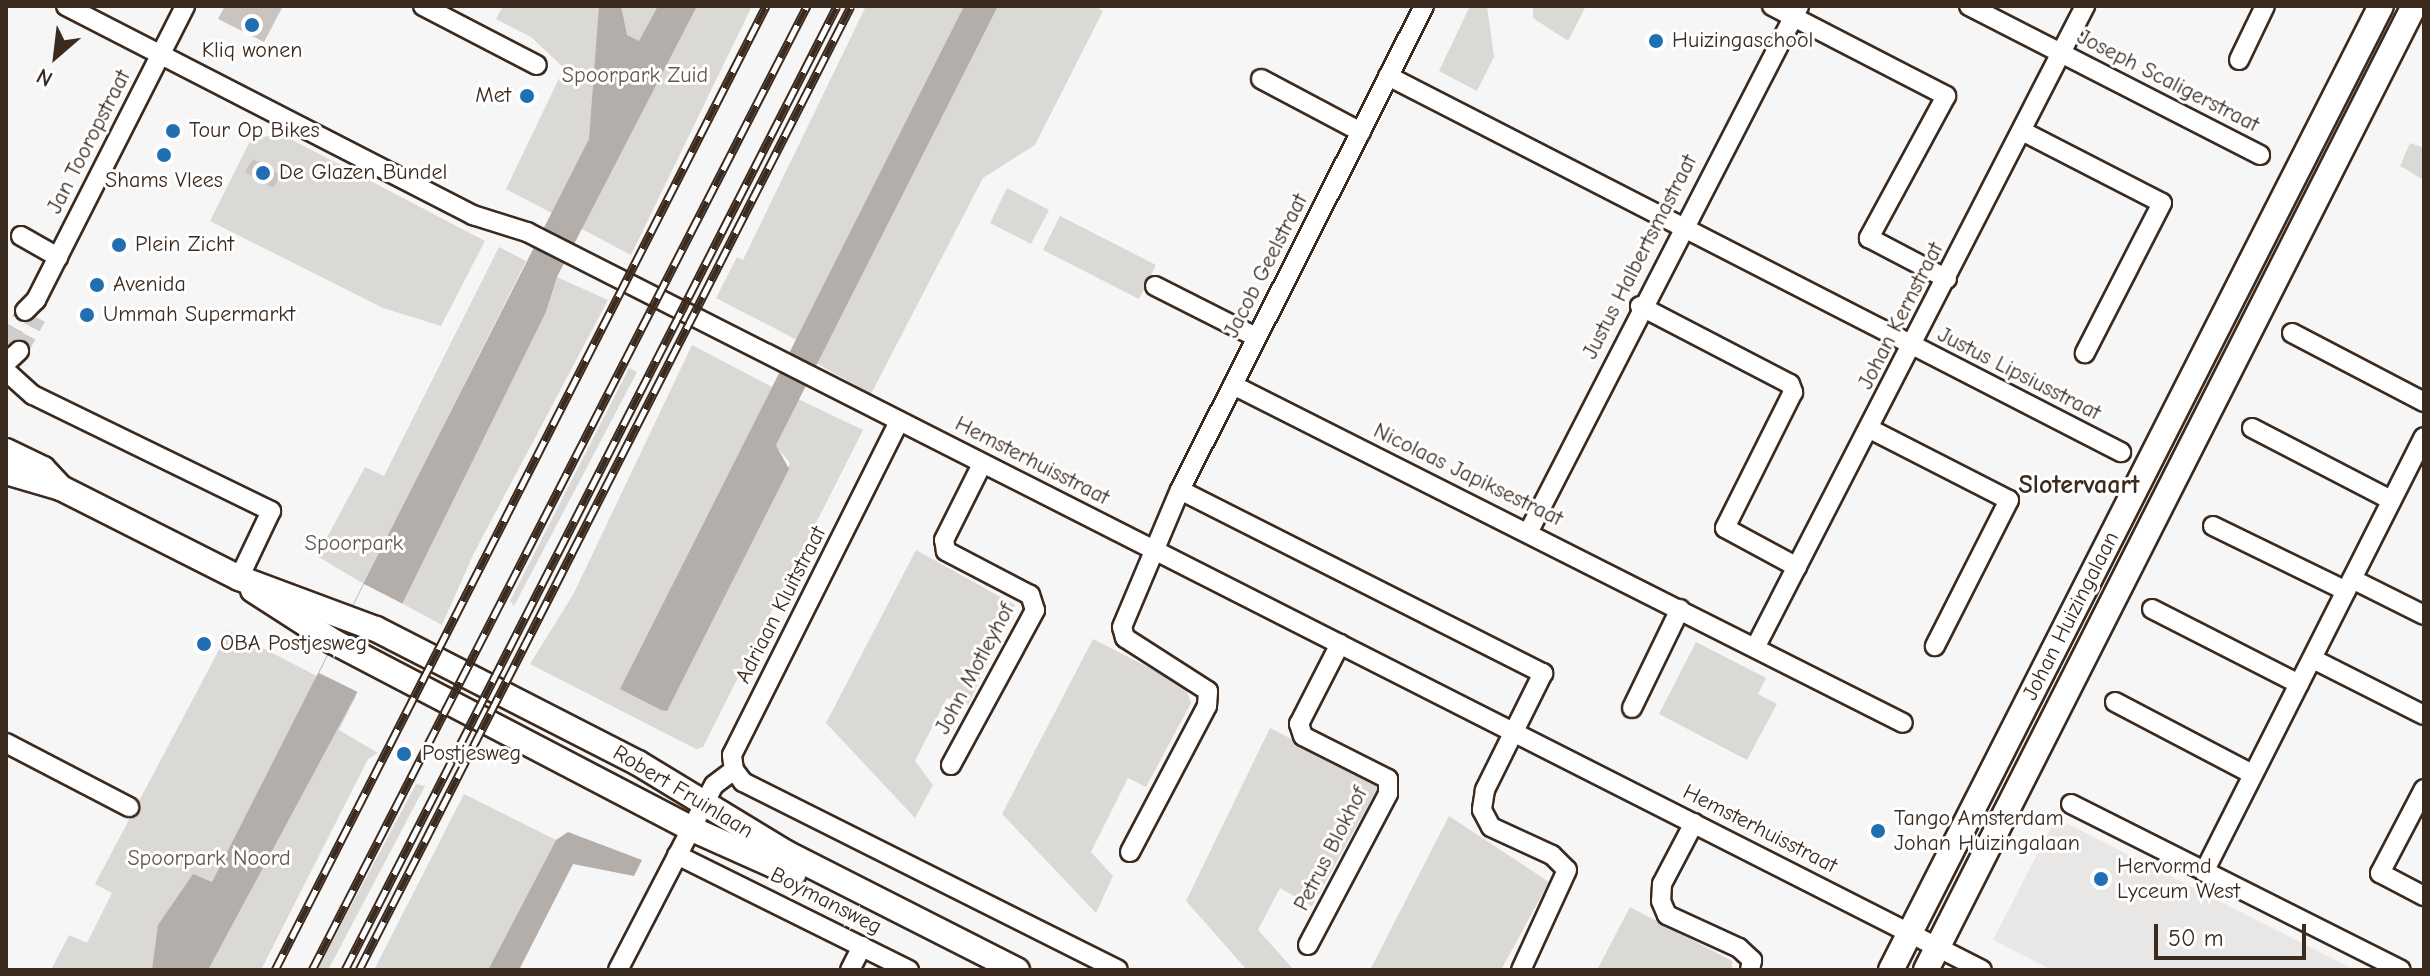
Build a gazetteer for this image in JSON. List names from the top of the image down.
{
  "streets": {
    "main road": ["Johan Huizingalaan", "Robert Fruinlaan"],
    "street": [
      "Joseph Scaligerstraat",
      "Jan Tooropstraat",
      "Justus Halbertsmastraat",
      "Jacob Geelstraat",
      "Johan Kernstraat",
      "Justus Lipsiusstraat",
      "Hemsterhuisstraat",
      "Nicolaas Japiksestraat",
      "Adriaan Kluitstraat",
      "John Motleyhof",
      "Petrus Blokhof",
      "Boymansweg"
    ]
  },
  "crossings": [
    ["Joseph Scaligerstraat", "Johan Kernstraat"],
    ["Jan Tooropstraat", "Hemsterhuisstraat"],
    ["Justus Halbertsmastraat", "Justus Lipsiusstraat"],
    ["Justus Halbertsmastraat", "Nicolaas Japiksestraat"],
    ["Jacob Geelstraat", "Justus Lipsiusstraat"],
    ["Jacob Geelstraat", "Hemsterhuisstraat"],
    ["Jacob Geelstraat", "Nicolaas Japiksestraat"],
    ["Johan Kernstraat", "Justus Lipsiusstraat"],
    ["Johan Kernstraat", "Nicolaas Japiksestraat"],
    ["Hemsterhuisstraat", "Adriaan Kluitstraat"],
    ["Hemsterhuisstraat", "Johan Huizingalaan"],
    ["Hemsterhuisstraat", "John Motleyhof"],
    ["Hemsterhuisstraat", "Petrus Blokhof"],
    ["Adriaan Kluitstraat", "Robert Fruinlaan"],
    ["Adriaan Kluitstraat", "Boymansweg"]
  ],
  "districts": ["Slotervaart"],
  "parks": ["Spoorpark Zuid", "Spoorpark", "Spoorpark Noord"],
  "places": [
    "Kliq wonen",
    "Huizingaschool",
    "Met",
    "Tour Op Bikes",
    "Shams Vlees",
    "De Glazen Bundel",
    "Plein Zicht",
    "Avenida",
    "Ummah Supermarkt",
    "OBA Postjesweg",
    "Postjesweg",
    "Tango Amsterdam Johan Huizingalaan",
    "Hervormd Lyceum West"
  ],
  "scale_bar": "50 m",
  "north": "bottom left"
}
